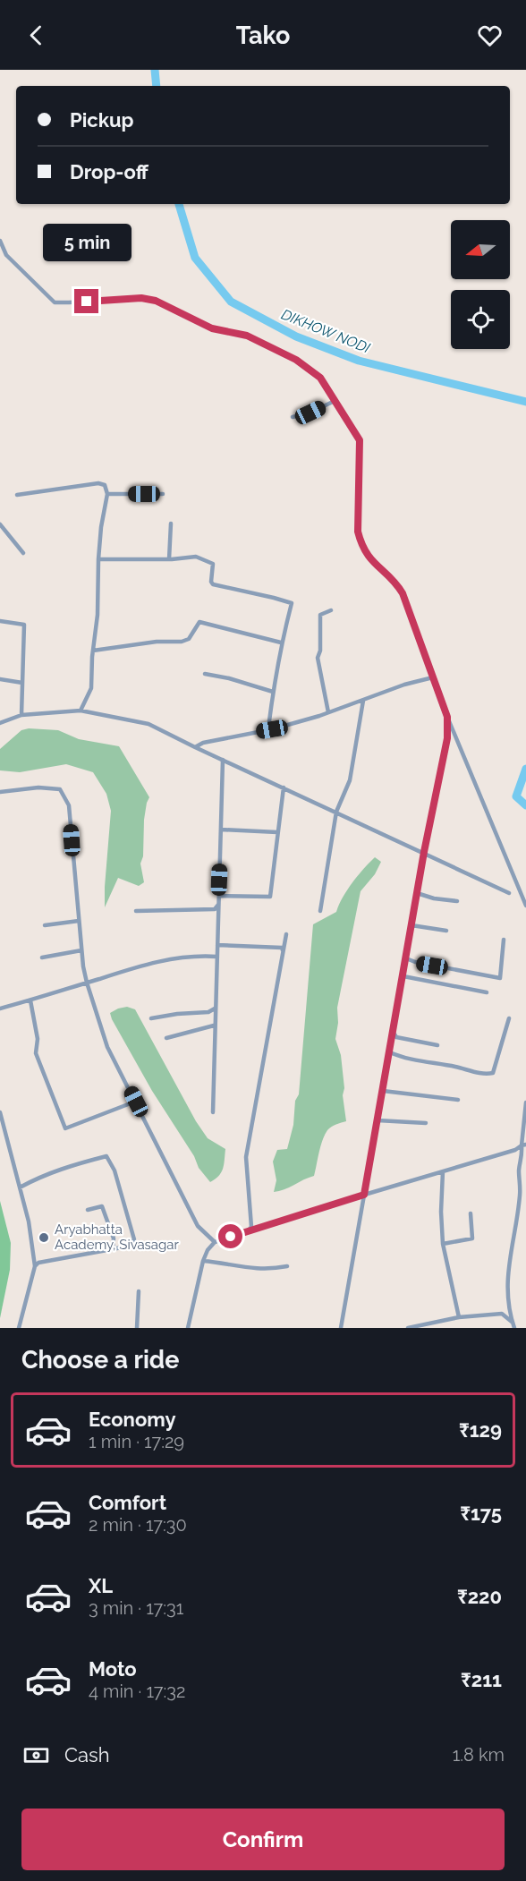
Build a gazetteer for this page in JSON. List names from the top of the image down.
{
  "water": ["DIKHOW NODI"],
  "places": ["Aryabhatta Academy, Sivasagar"],
  "north": "left",
  "page": {
    "header": "Tako",
    "banner": ["Pickup", "Drop-off"],
    "bubble": "5 min",
    "heading": "Choose a ride",
    "list": [
      {
        "name": "Economy",
        "note": "1 min · 17:29",
        "value": "₹129"
      },
      {
        "name": "Comfort",
        "note": "2 min · 17:30",
        "value": "₹175"
      },
      {
        "name": "XL",
        "note": "3 min · 17:31",
        "value": "₹220"
      },
      {
        "name": "Moto",
        "note": "4 min · 17:32",
        "value": "₹211"
      }
    ],
    "pay": ["Cash", "1.8 km"],
    "buttons": "Confirm"
  }
}
